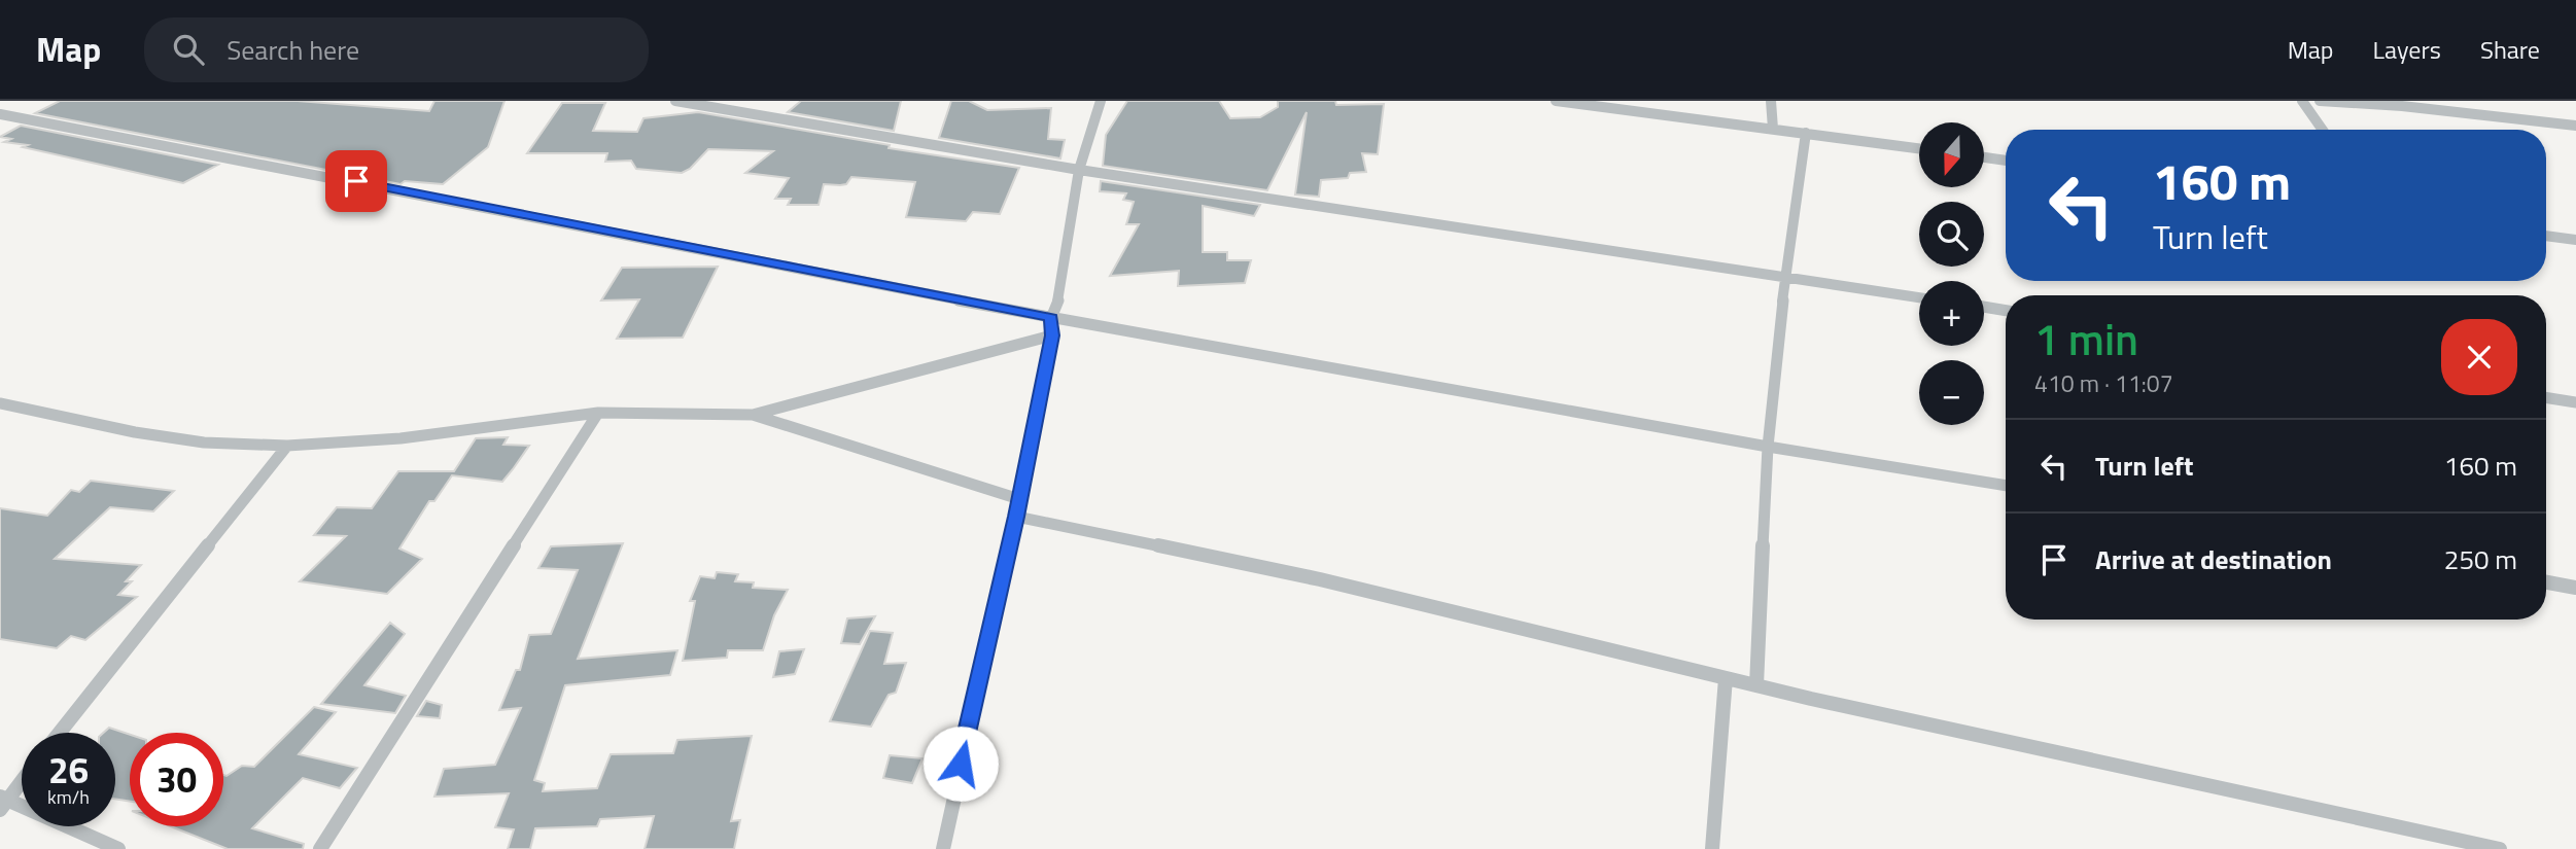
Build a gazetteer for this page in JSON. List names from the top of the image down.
{
  "north": "bottom",
  "page": {
    "header": "Map",
    "search": "Search here",
    "nav": ["Map", "Layers", "Share"],
    "map_buttons": ["+", "−"],
    "turn": ["160 m", "Turn left"],
    "heading": ["1 min", "410 m · 11:07"],
    "list": [
      {
        "name": "Turn left",
        "value": "160 m"
      },
      {
        "name": "Arrive at destination",
        "value": "250 m"
      }
    ],
    "speed": "26 km/h",
    "limit": "30"
  }
}
